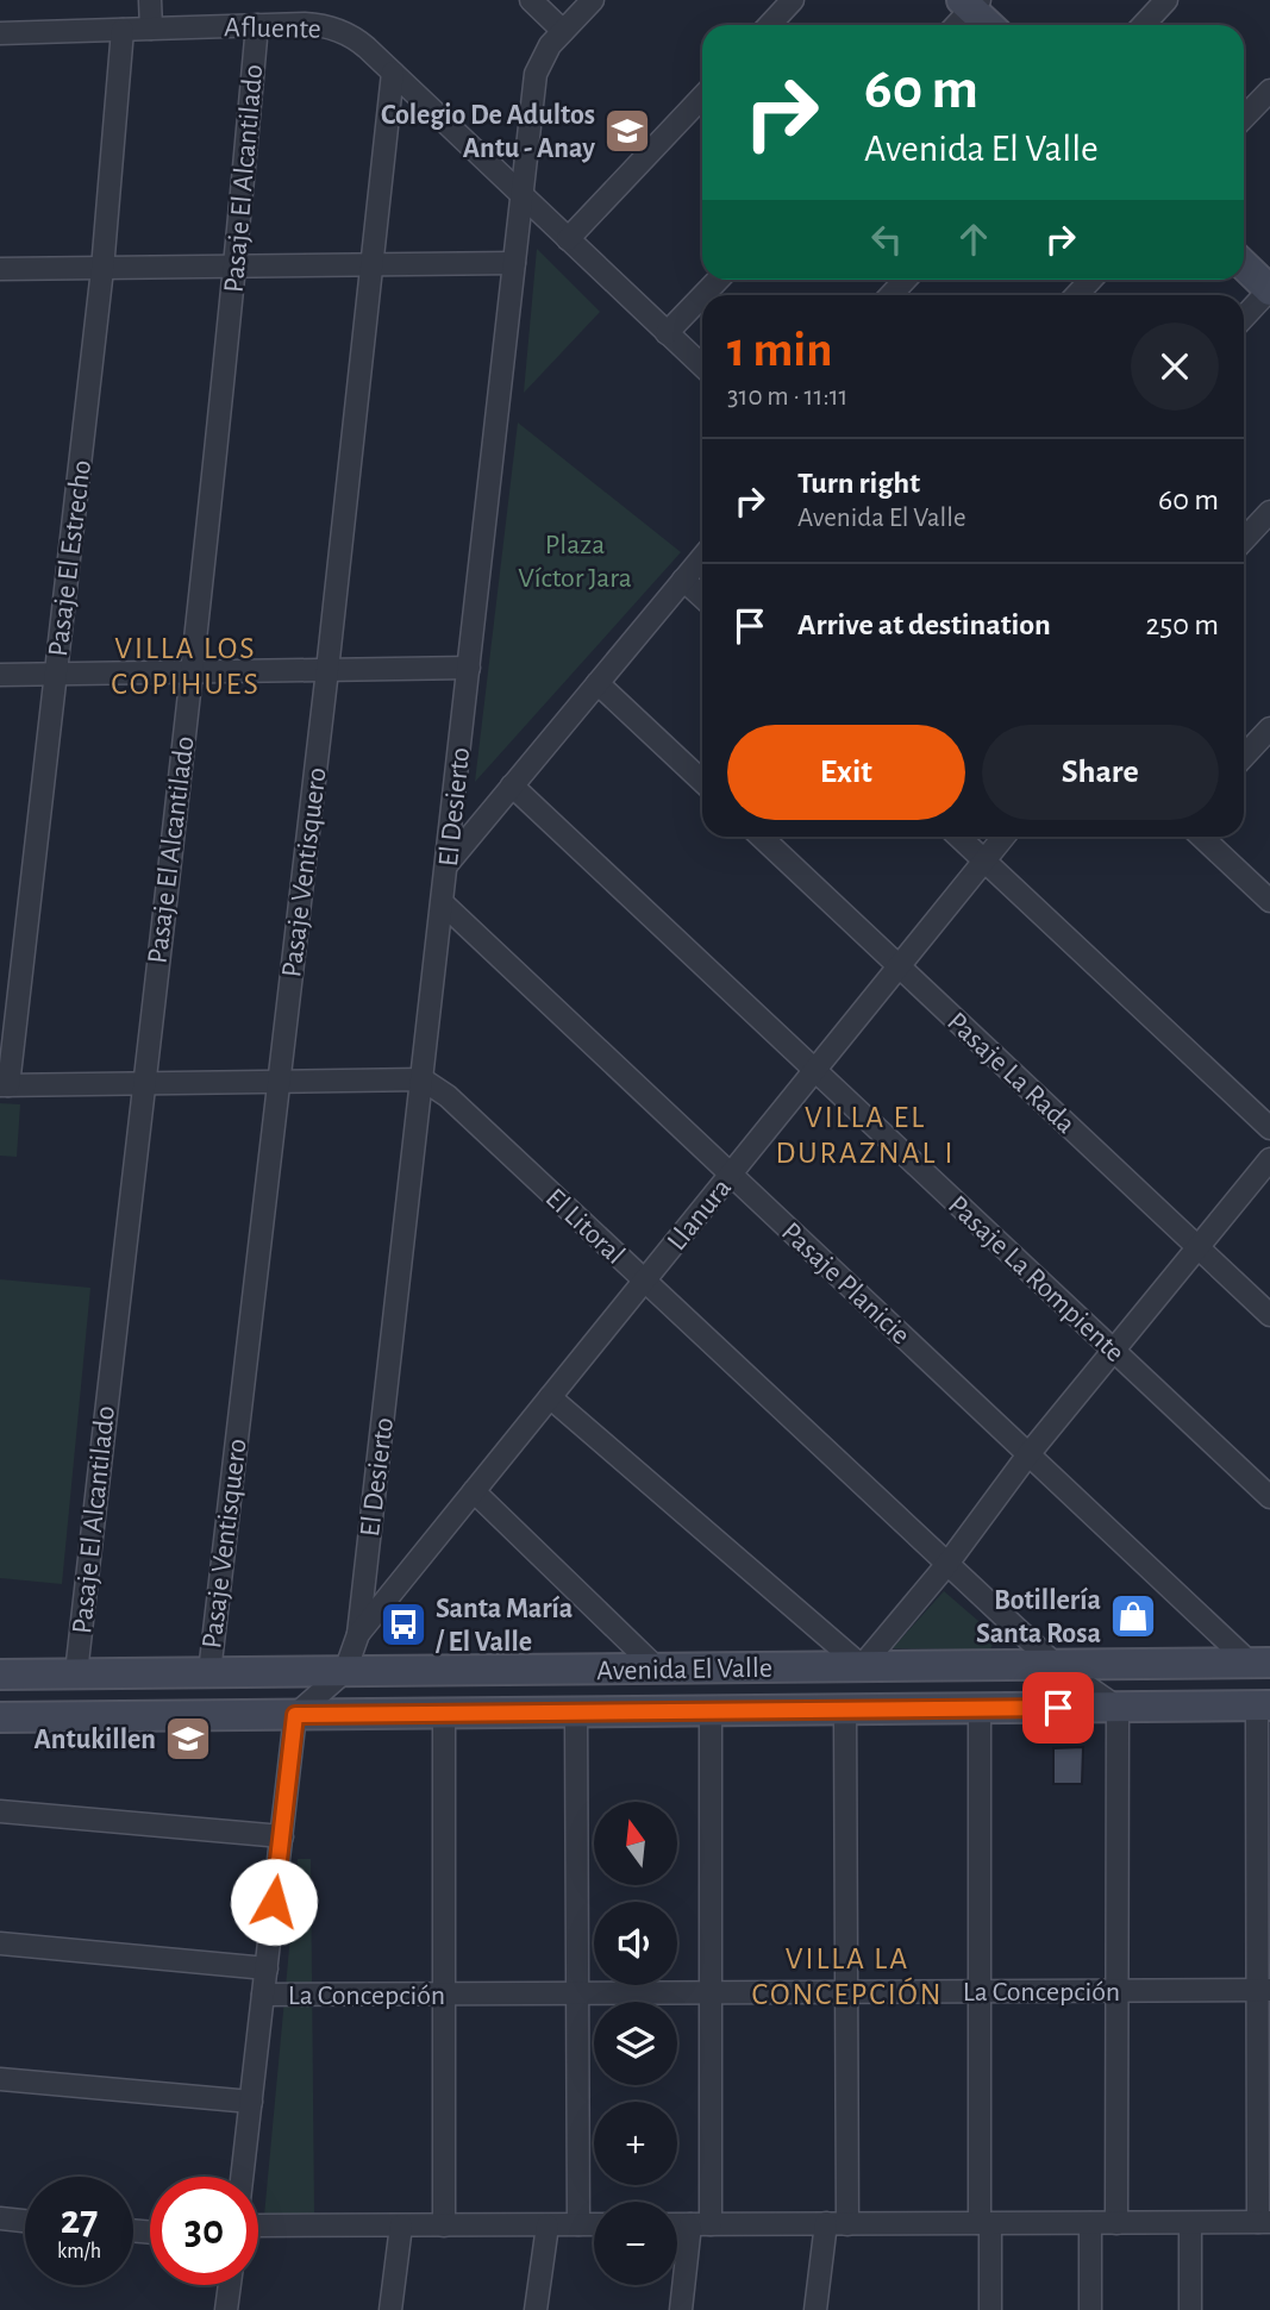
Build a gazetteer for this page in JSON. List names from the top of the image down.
{
  "streets": {
    "street": [
      "Afluente",
      "Pasaje El Alcantilado",
      "Pasaje El Estrecho",
      "El Desierto",
      "Pasaje Ventisquero",
      "Pasaje La Rada",
      "Llanura",
      "El Litoral",
      "Pasaje La Rompiente",
      "Pasaje Planicie",
      "Avenida El Valle",
      "La Concepción"
    ]
  },
  "crossings": [
    ["Afluente", "Pasaje El Alcantilado"],
    ["Afluente", "Pasaje El Estrecho"],
    ["Afluente", "El Desierto"],
    ["Afluente", "Pasaje Ventisquero"],
    ["Pasaje El Alcantilado", "Avenida El Valle"],
    ["El Desierto", "Llanura"],
    ["El Desierto", "El Litoral"],
    ["El Desierto", "Pasaje Planicie"],
    ["Pasaje Ventisquero", "Avenida El Valle"],
    ["Pasaje La Rada", "Llanura"],
    ["Llanura", "El Litoral"],
    ["Llanura", "Pasaje La Rompiente"],
    ["Llanura", "Pasaje Planicie"],
    ["Llanura", "Avenida El Valle"],
    ["El Litoral", "Avenida El Valle"],
    ["Pasaje Planicie", "Avenida El Valle"]
  ],
  "districts": ["VILLA LOS COPIHUES", "VILLA EL DURAZNAL I", "VILLA LA CONCEPCIÓN"],
  "parks": ["Plaza Víctor Jara"],
  "places": {
    "school or university": ["Colegio De Adultos Antu - Anay", "Antukillen"],
    "shop": ["Botillería Santa Rosa"],
    "bus stop": ["Santa María / El Valle"]
  },
  "north": "top",
  "page": {
    "turn": ["60 m", "Avenida El Valle"],
    "heading": ["1 min", "310 m · 11:11"],
    "list": [
      {
        "name": "Turn right",
        "note": "Avenida El Valle",
        "value": "60 m"
      },
      {
        "name": "Arrive at destination",
        "value": "250 m"
      }
    ],
    "buttons": ["Exit", "Share"],
    "map_buttons": ["+", "−"],
    "speed": "27 km/h",
    "limit": "30"
  }
}
